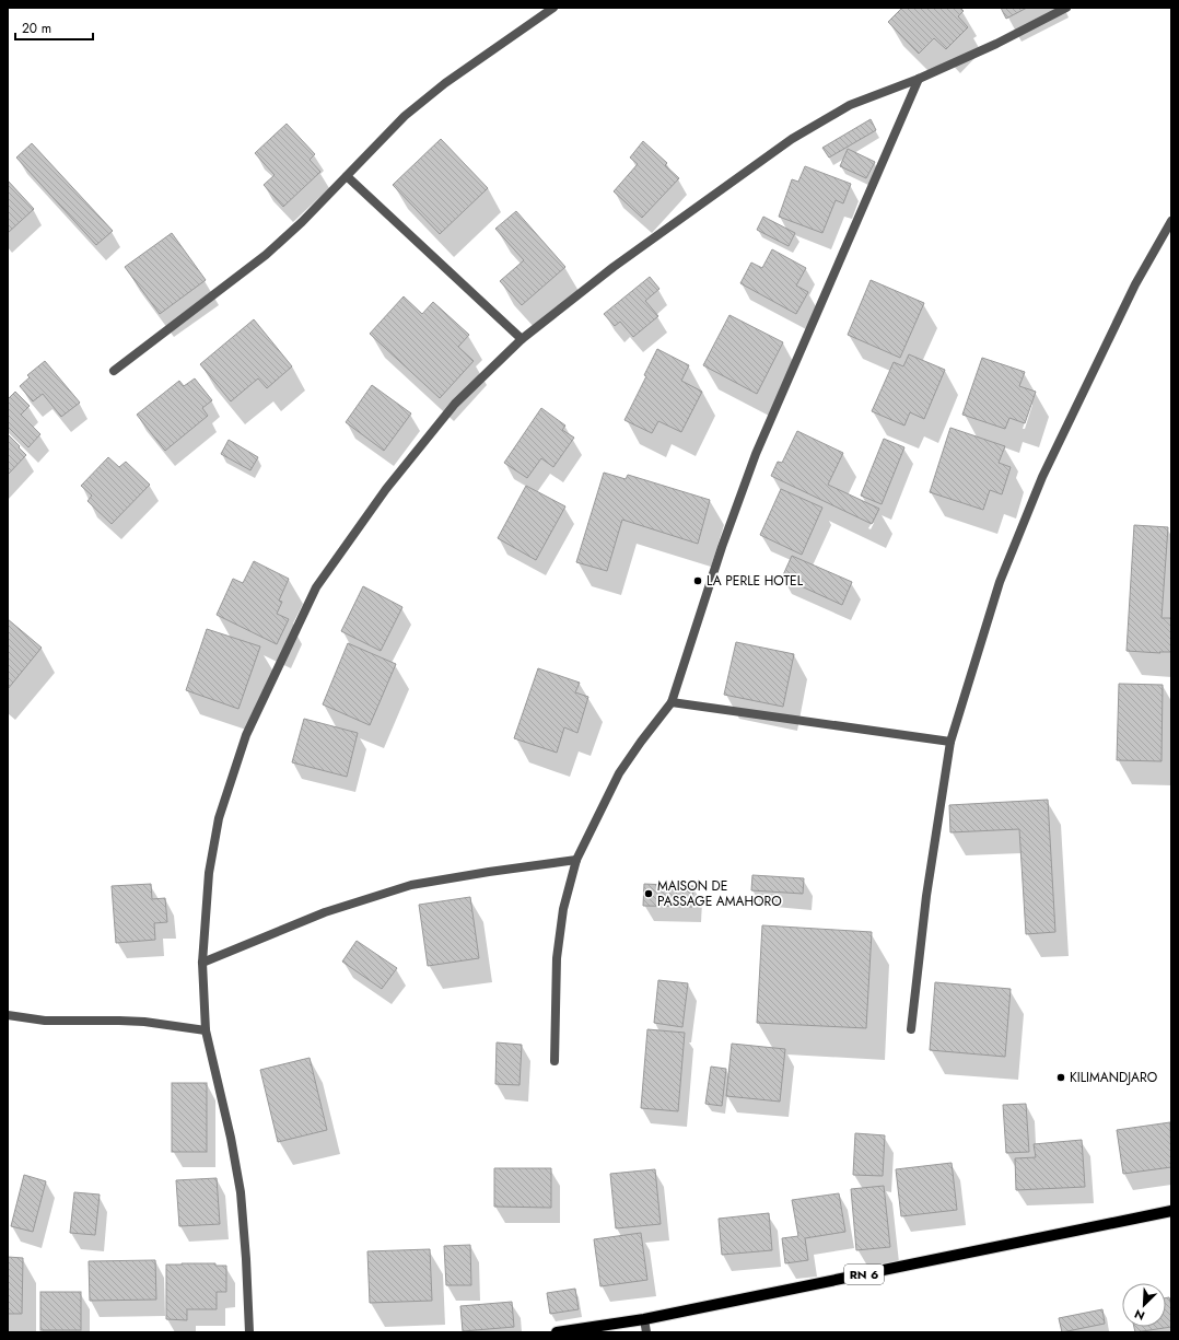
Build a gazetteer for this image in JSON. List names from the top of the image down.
{
  "streets": {
    "main road": ["RN 6"]
  },
  "places": ["LA PERLE HOTEL", "MAISON DE PASSAGE AMAHORO", "KILIMANDJARO"],
  "scale_bar": "20 m",
  "north": "bottom left"
}
